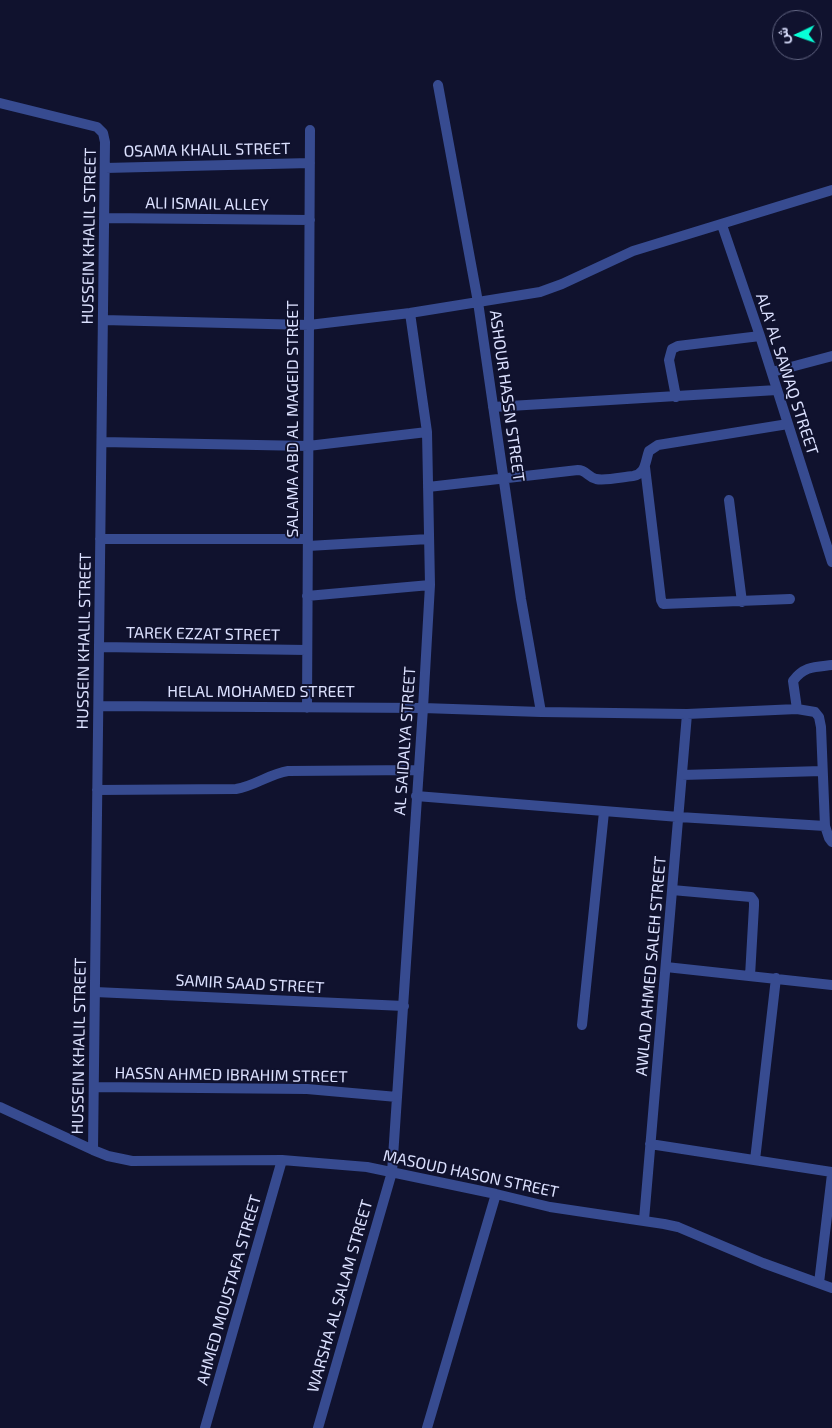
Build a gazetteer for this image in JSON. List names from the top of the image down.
{
  "streets": {
    "street": [
      "OSAMA KHALIL STREET",
      "ALI ISMAIL ALLEY",
      "HUSSEIN KHALIL STREET",
      "ALA' AL SAWAQ STREET",
      "ASHOUR HASSN STREET",
      "SALAMA ABD AL MAGEID STREET",
      "TAREK EZZAT STREET",
      "HELAL MOHAMED STREET",
      "AL SAIDALYA STREET",
      "AWLAD AHMED SALEH STREET",
      "SAMIR SAAD STREET",
      "HASSN AHMED IBRAHIM STREET",
      "MASOUD HASON STREET",
      "AHMED MOUSTAFA STREET",
      "WARSHA AL SALAM STREET"
    ]
  },
  "crossings": [
    ["OSAMA KHALIL STREET", "HUSSEIN KHALIL STREET"],
    ["OSAMA KHALIL STREET", "SALAMA ABD AL MAGEID STREET"],
    ["ALI ISMAIL ALLEY", "HUSSEIN KHALIL STREET"],
    ["ALI ISMAIL ALLEY", "SALAMA ABD AL MAGEID STREET"],
    ["HUSSEIN KHALIL STREET", "TAREK EZZAT STREET"],
    ["HUSSEIN KHALIL STREET", "HELAL MOHAMED STREET"],
    ["HUSSEIN KHALIL STREET", "SAMIR SAAD STREET"],
    ["HUSSEIN KHALIL STREET", "HASSN AHMED IBRAHIM STREET"],
    ["HUSSEIN KHALIL STREET", "MASOUD HASON STREET"],
    ["ASHOUR HASSN STREET", "HELAL MOHAMED STREET"],
    ["SALAMA ABD AL MAGEID STREET", "TAREK EZZAT STREET"],
    ["SALAMA ABD AL MAGEID STREET", "HELAL MOHAMED STREET"],
    ["HELAL MOHAMED STREET", "AL SAIDALYA STREET"],
    ["HELAL MOHAMED STREET", "AWLAD AHMED SALEH STREET"],
    ["AL SAIDALYA STREET", "SAMIR SAAD STREET"],
    ["AL SAIDALYA STREET", "HASSN AHMED IBRAHIM STREET"],
    ["AL SAIDALYA STREET", "MASOUD HASON STREET"],
    ["AL SAIDALYA STREET", "WARSHA AL SALAM STREET"],
    ["AWLAD AHMED SALEH STREET", "MASOUD HASON STREET"],
    ["MASOUD HASON STREET", "AHMED MOUSTAFA STREET"],
    ["MASOUD HASON STREET", "WARSHA AL SALAM STREET"]
  ],
  "north": "left"
}
